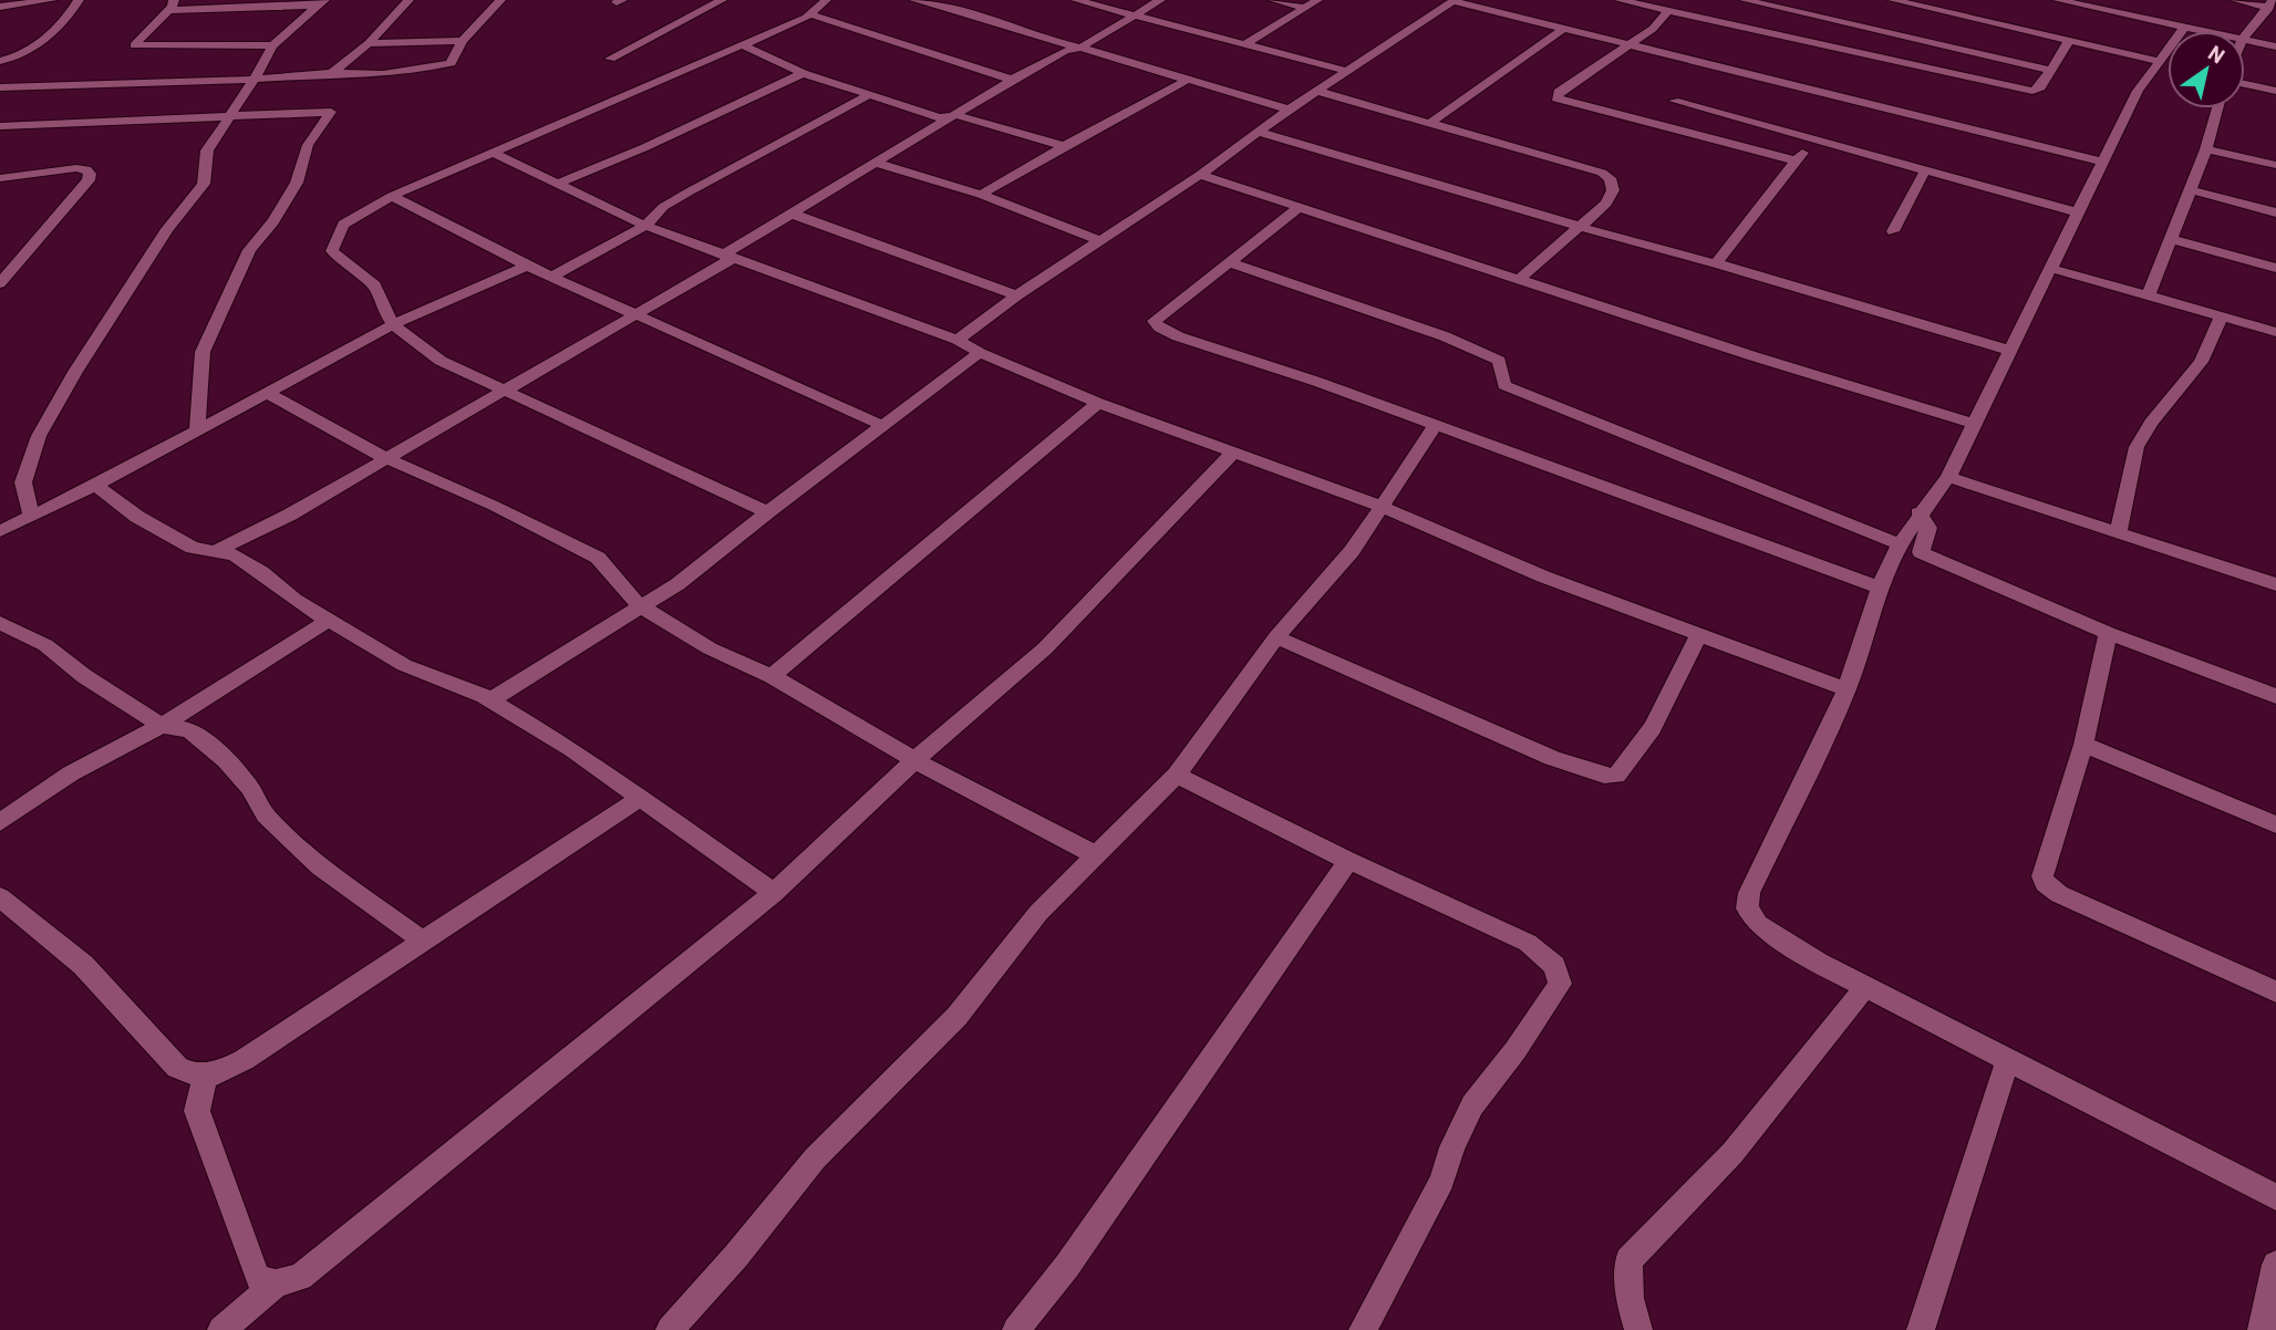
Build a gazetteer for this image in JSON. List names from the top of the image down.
{
  "north": "top right"
}
